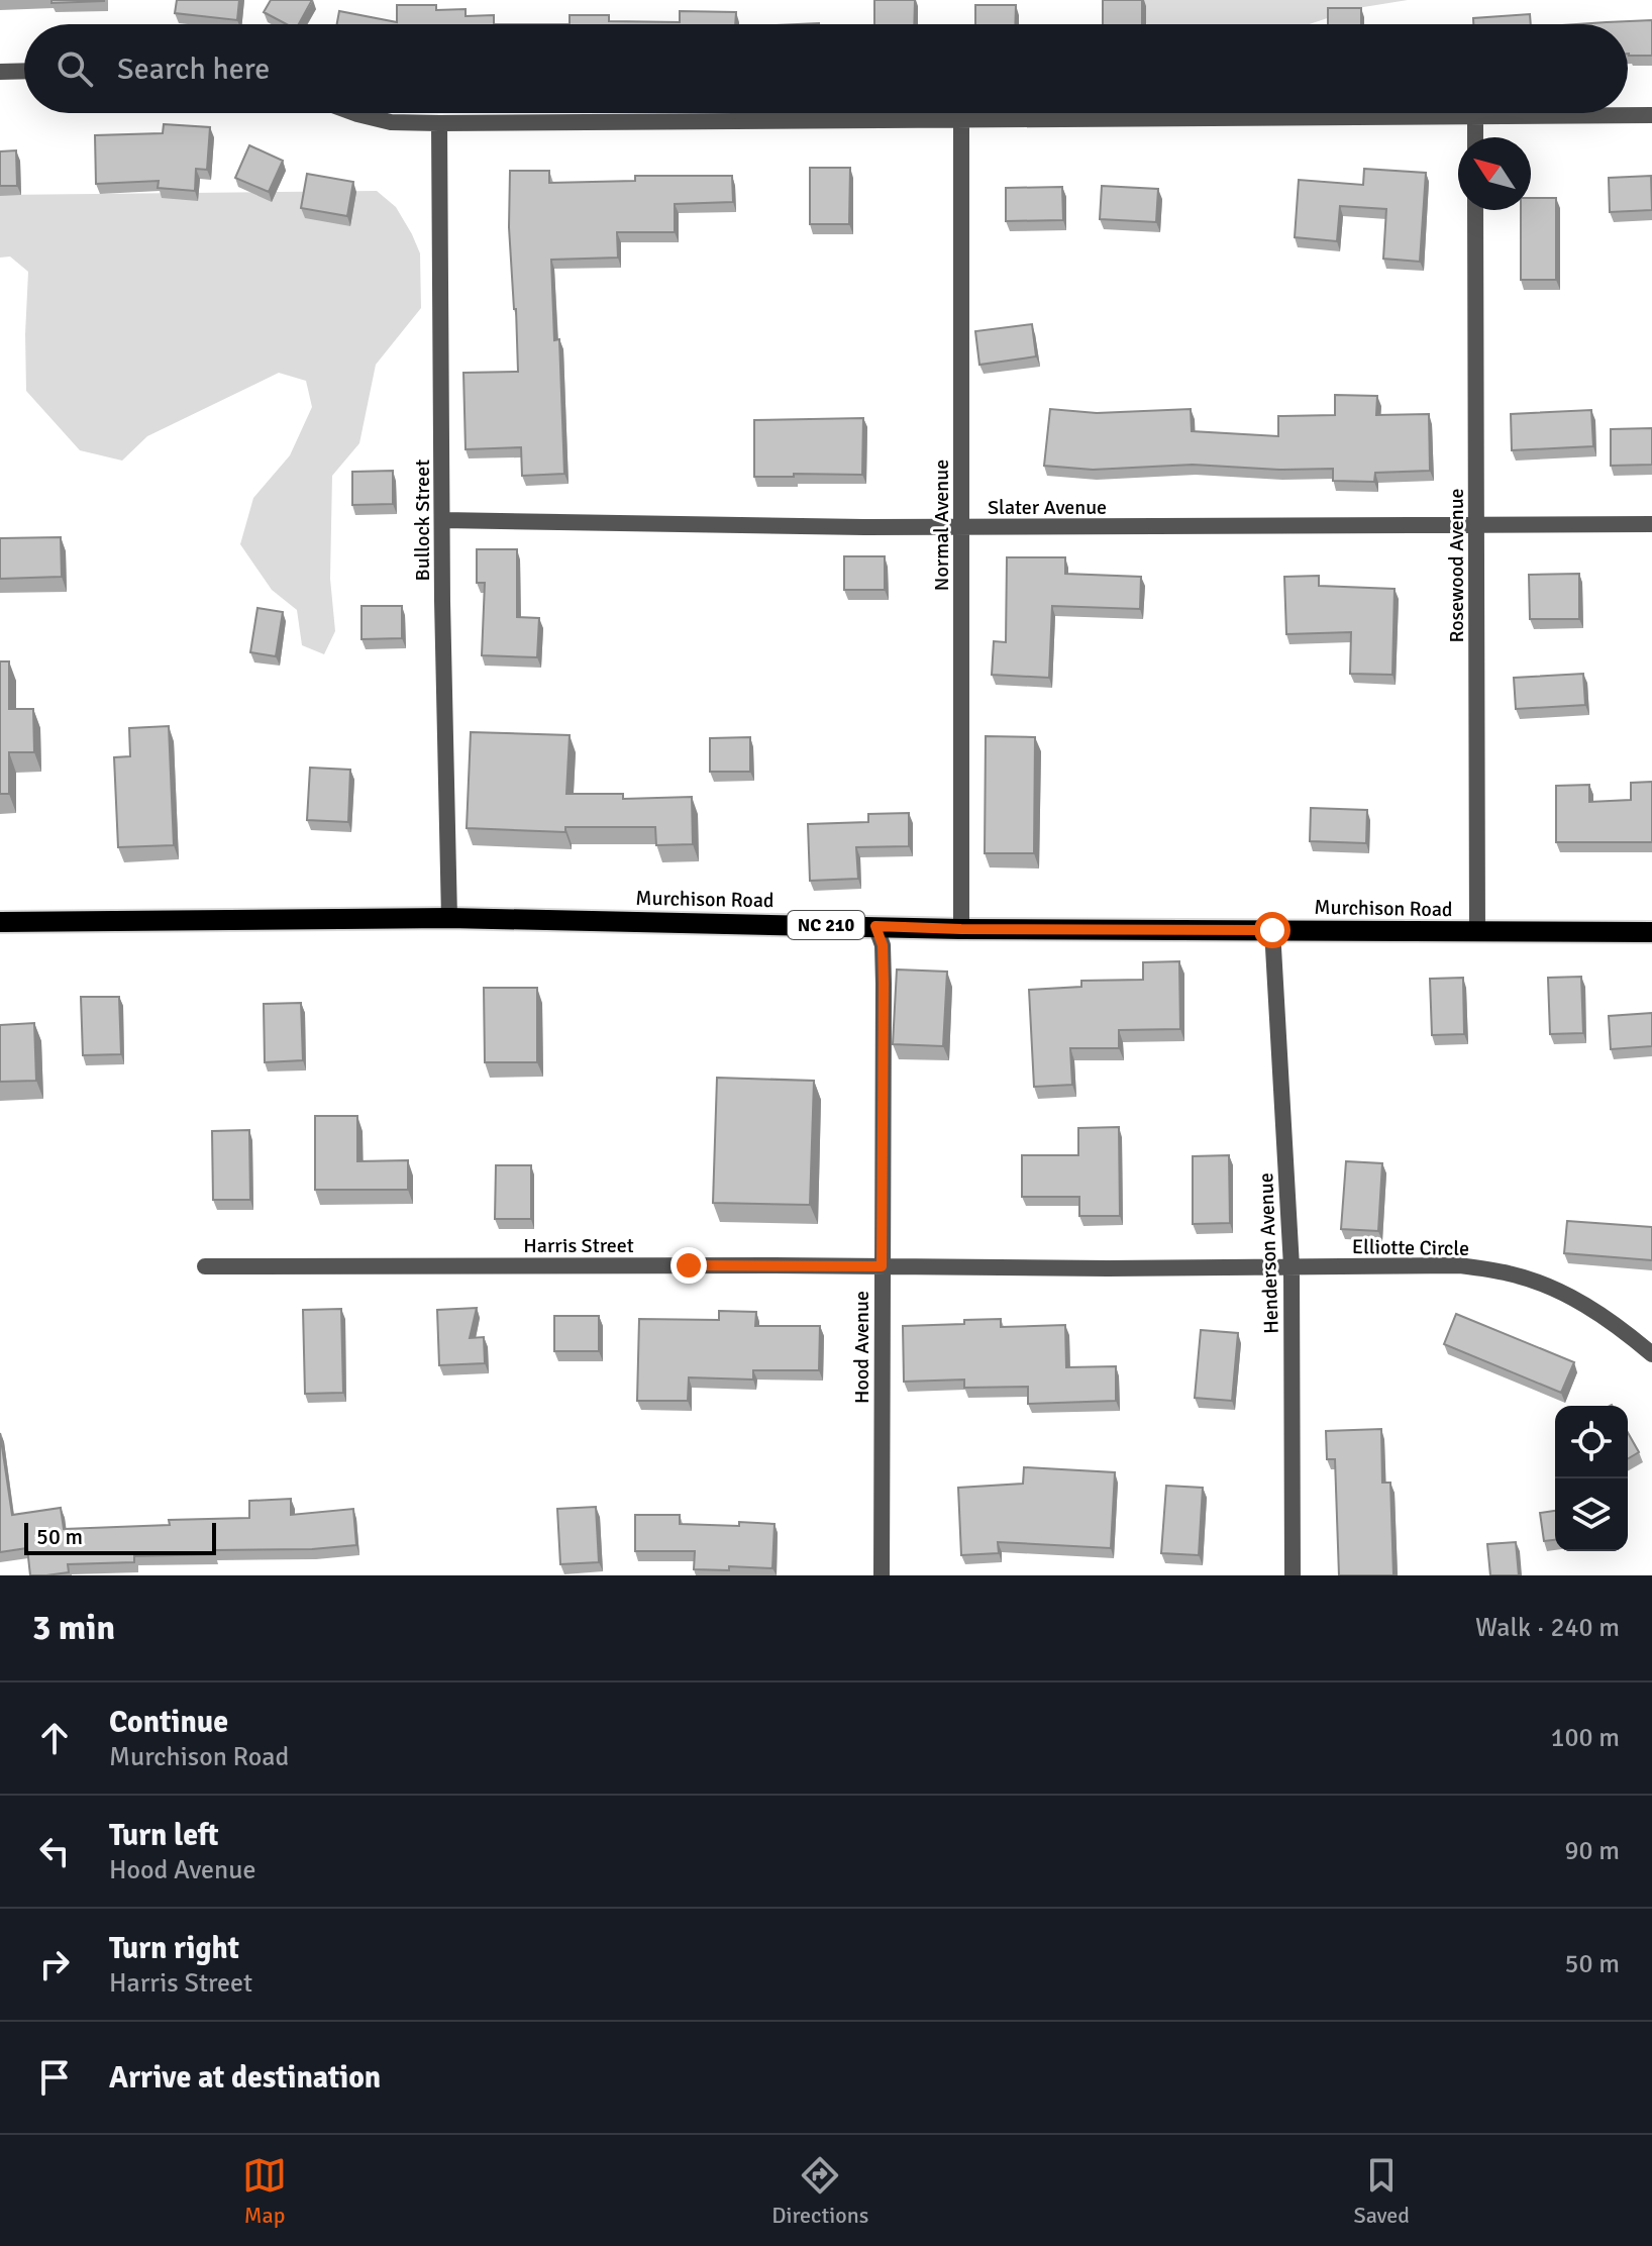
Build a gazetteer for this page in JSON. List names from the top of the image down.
{
  "streets": {
    "main road": ["Murchison Road", "NC 210"],
    "street": [
      "Slater Avenue",
      "Bullock Street",
      "Normal Avenue",
      "Rosewood Avenue",
      "Harris Street",
      "Elliotte Circle",
      "Henderson Avenue",
      "Hood Avenue"
    ]
  },
  "crossings": [
    ["Slater Avenue", "Bullock Street"],
    ["Slater Avenue", "Normal Avenue"],
    ["Slater Avenue", "Rosewood Avenue"],
    ["Bullock Street", "Murchison Road"],
    ["Normal Avenue", "Murchison Road"],
    ["Rosewood Avenue", "Murchison Road"],
    ["Murchison Road", "Henderson Avenue"],
    ["Murchison Road", "Hood Avenue"],
    ["Harris Street", "Elliotte Circle"],
    ["Harris Street", "Henderson Avenue"],
    ["Harris Street", "Hood Avenue"],
    ["Elliotte Circle", "Henderson Avenue"]
  ],
  "scale_bar": "50 m",
  "north": "top left",
  "page": {
    "search": "Search here",
    "scale": "50 m",
    "heading": ["3 min", "Walk · 240 m"],
    "list": [
      ["Continue", "Murchison Road", "100 m"],
      ["Turn left", "Hood Avenue", "90 m"],
      ["Turn right", "Harris Street", "50 m"],
      "Arrive at destination"
    ],
    "nav": ["Map", "Directions", "Saved"]
  }
}
